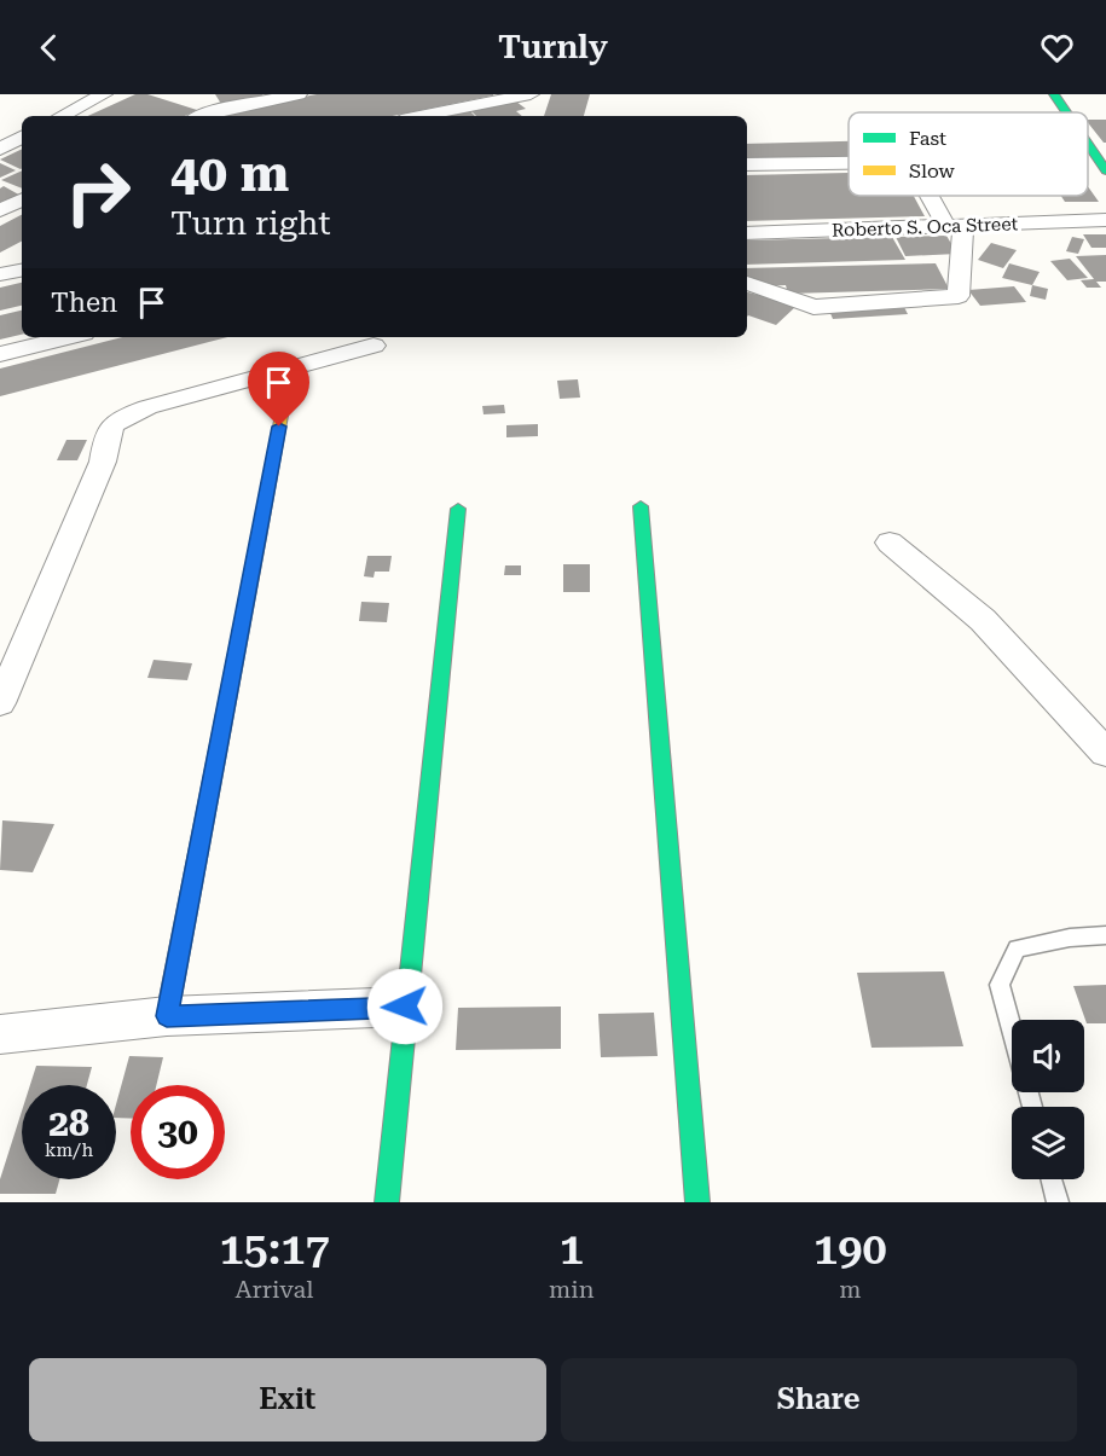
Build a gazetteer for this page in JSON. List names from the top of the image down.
{
  "streets": {
    "street": ["Roberto S. Oca Street"]
  },
  "legend": ["Fast", "Slow"],
  "page": {
    "header": "Turnly",
    "turn": ["40 m", "Turn right"],
    "then": "Then",
    "speed": "28 km/h",
    "limit": "30",
    "eta": [
      "15:17",
      "Arrival",
      "1",
      "min",
      "190",
      "m"
    ],
    "buttons": ["Exit", "Share"]
  }
}
